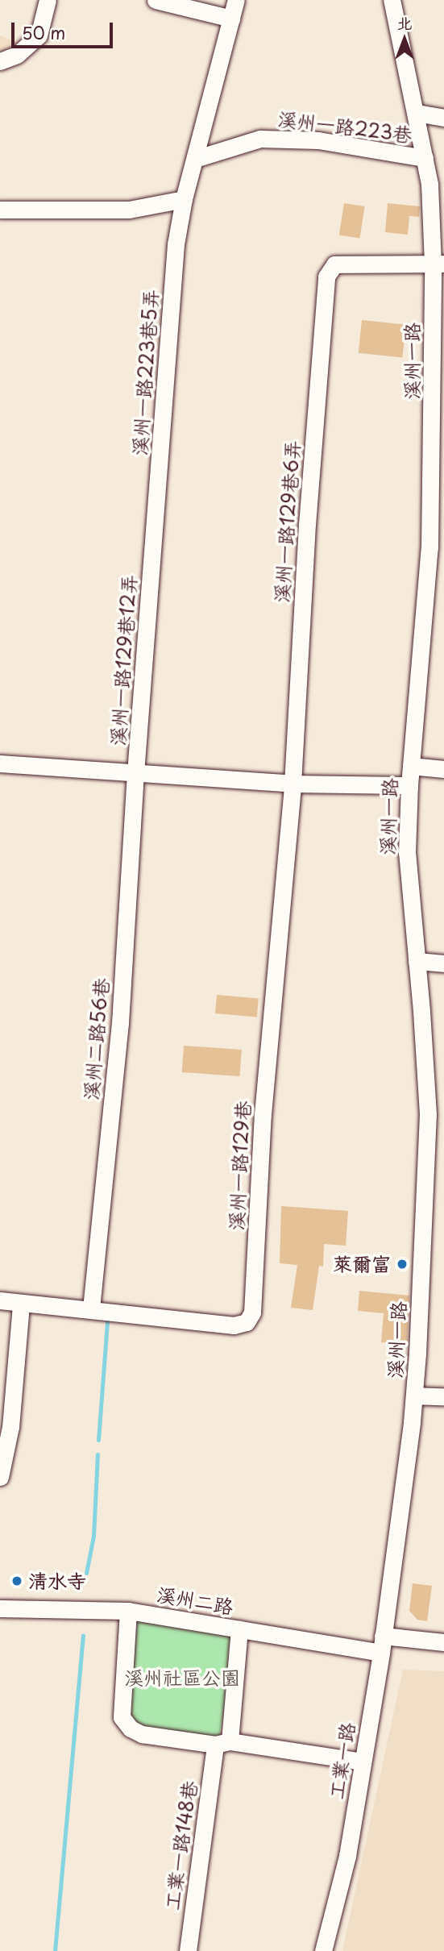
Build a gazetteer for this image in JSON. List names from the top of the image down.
{
  "streets": {
    "street": [
      "溪州一路223巷",
      "溪州一路",
      "溪州一路223巷5弄",
      "溪州一路129巷6弄",
      "溪州一路129巷12弄",
      "溪州二路56巷",
      "溪州一路129巷",
      "溪州二路",
      "工業一路",
      "工業一路148巷"
    ]
  },
  "crossings": [
    ["溪州一路223巷", "溪州一路"],
    ["溪州一路223巷", "溪州一路223巷5弄"],
    ["溪州一路", "溪州一路129巷6弄"],
    ["溪州一路", "工業一路"],
    ["溪州一路223巷5弄", "溪州一路129巷12弄"],
    ["溪州一路129巷6弄", "溪州一路129巷"],
    ["溪州一路129巷12弄", "溪州二路56巷"],
    ["溪州二路56巷", "溪州一路129巷"],
    ["溪州二路", "工業一路"],
    ["溪州二路", "工業一路148巷"]
  ],
  "parks": ["溪州社區公園"],
  "places": ["萊爾富", "清水寺"],
  "scale_bar": "50 m",
  "north": "top"
}
